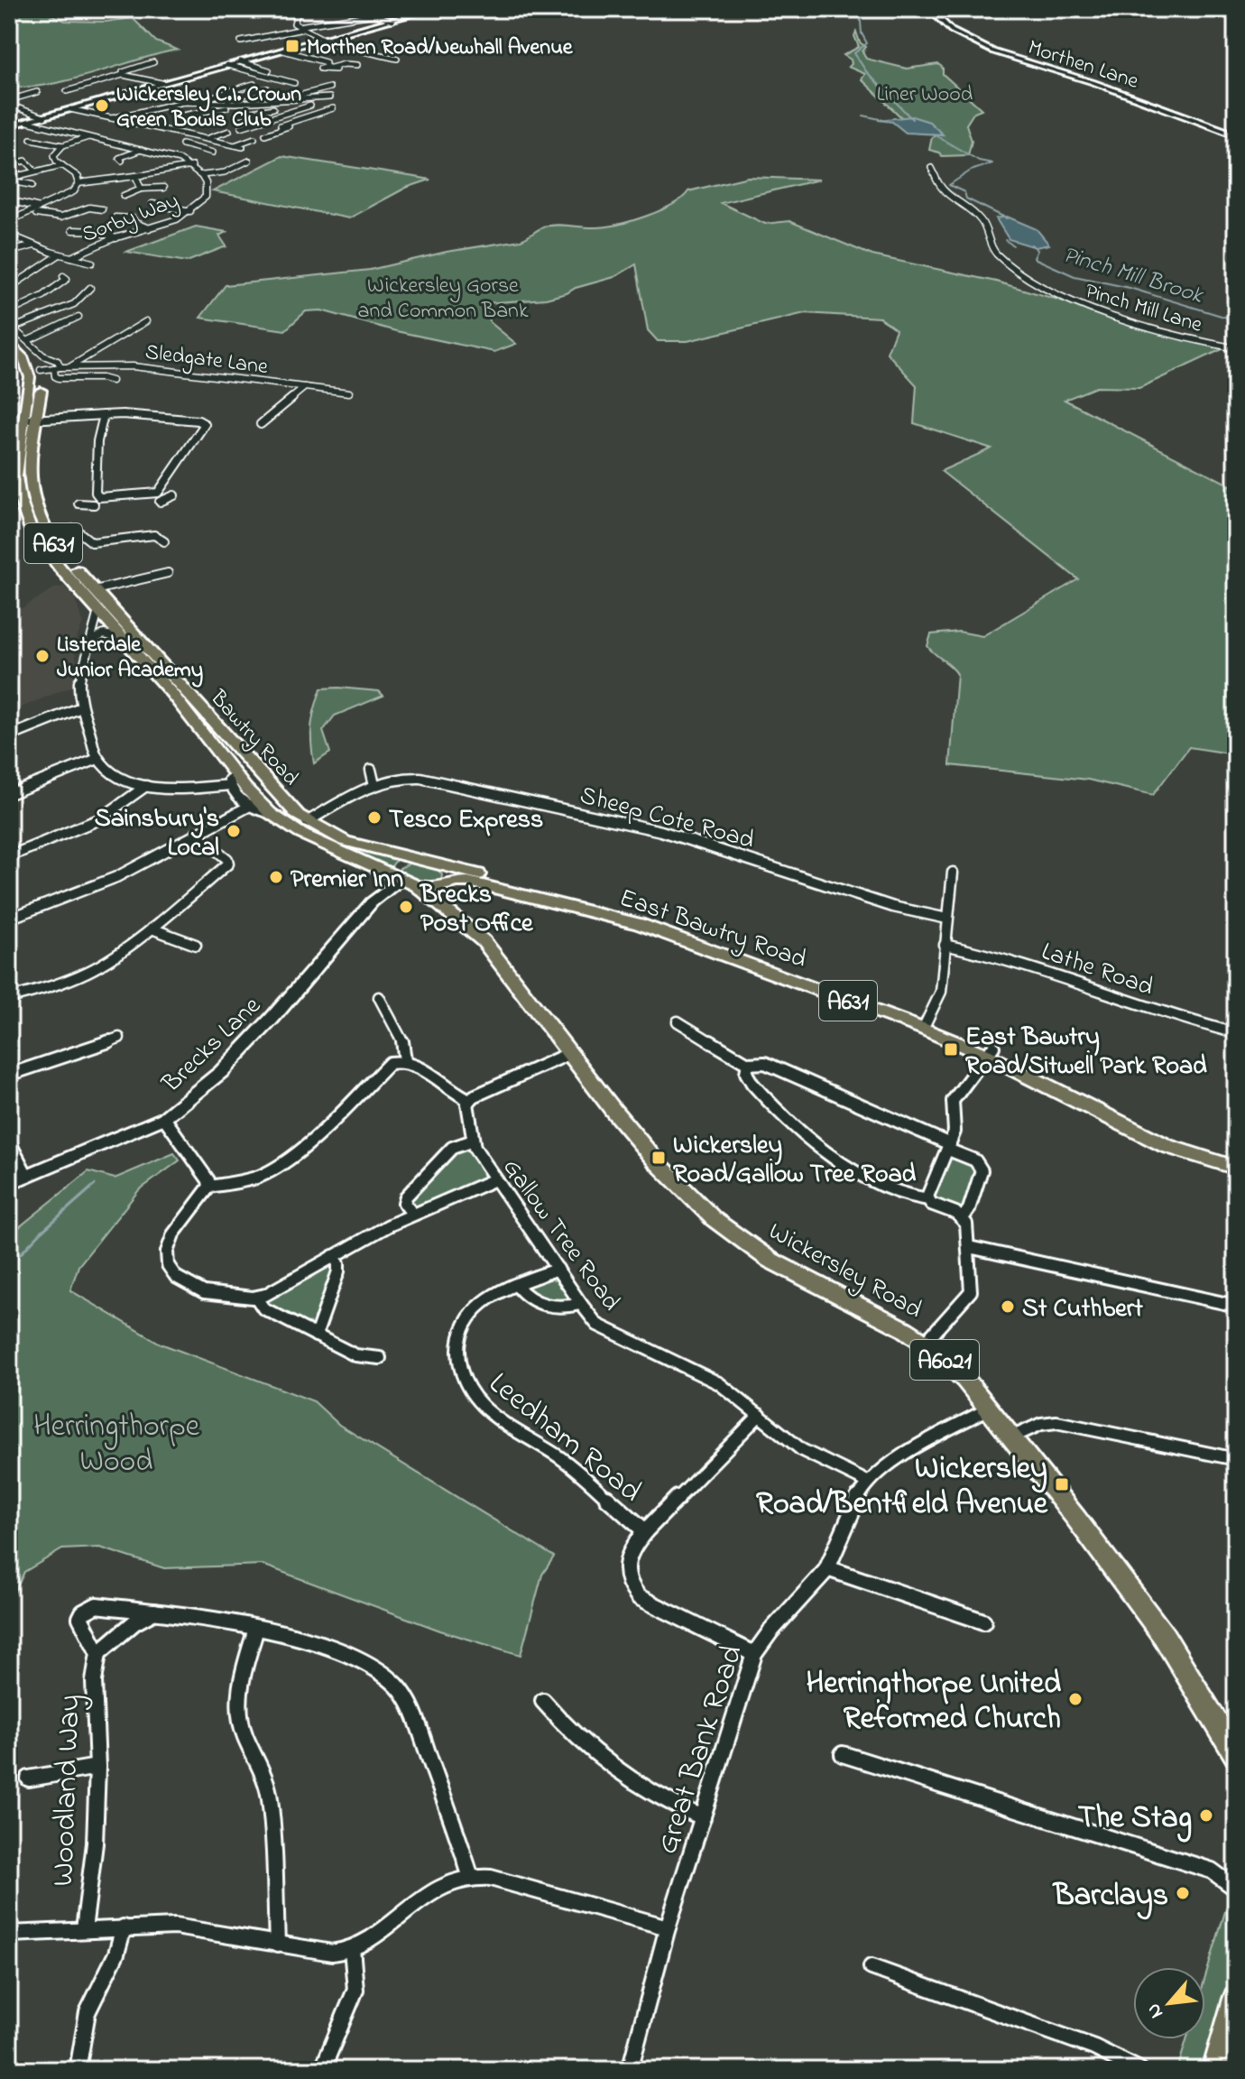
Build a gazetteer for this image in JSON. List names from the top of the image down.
{
  "streets": {
    "main road": [
      "Morthen Lane",
      "A631",
      "Bawtry Road",
      "East Bawtry Road",
      "Brecks Lane",
      "Wickersley Road",
      "A6021"
    ],
    "street": [
      "Sorby Way",
      "Pinch Mill Lane",
      "Sledgate Lane",
      "Sheep Cote Road",
      "Lathe Road",
      "Gallow Tree Road",
      "Leedham Road",
      "Great Bank Road",
      "Woodland Way"
    ]
  },
  "crossings": [
    ["Bawtry Road", "Sheep Cote Road"],
    ["Bawtry Road", "East Bawtry Road"],
    ["Bawtry Road", "Brecks Lane"],
    ["Bawtry Road", "Wickersley Road"],
    ["East Bawtry Road", "Wickersley Road"],
    ["Brecks Lane", "Wickersley Road"],
    ["Gallow Tree Road", "Leedham Road"],
    ["Gallow Tree Road", "Great Bank Road"],
    ["Wickersley Road", "Great Bank Road"],
    ["Leedham Road", "Great Bank Road"]
  ],
  "water": ["Pinch Mill Brook"],
  "parks": ["Liner Wood", "Wickersley Gorse and Common Bank", "Herringthorpe Wood"],
  "places": {
    "transit": [
      "Morthen Road/Newhall Avenue",
      "East Bawtry Road/Sitwell Park Road",
      "Wickersley Road/Gallow Tree Road",
      "Wickersley Road/Bentfield Avenue"
    ],
    "other": [
      "Wickersley C.I. Crown Green Bowls Club",
      "Listerdale Junior Academy",
      "Tesco Express",
      "Sainsbury's Local",
      "Premier Inn",
      "Brecks Post Office",
      "St Cuthbert",
      "Herringthorpe United Reformed Church",
      "The Stag",
      "Barclays"
    ]
  },
  "north": "bottom left"
}
